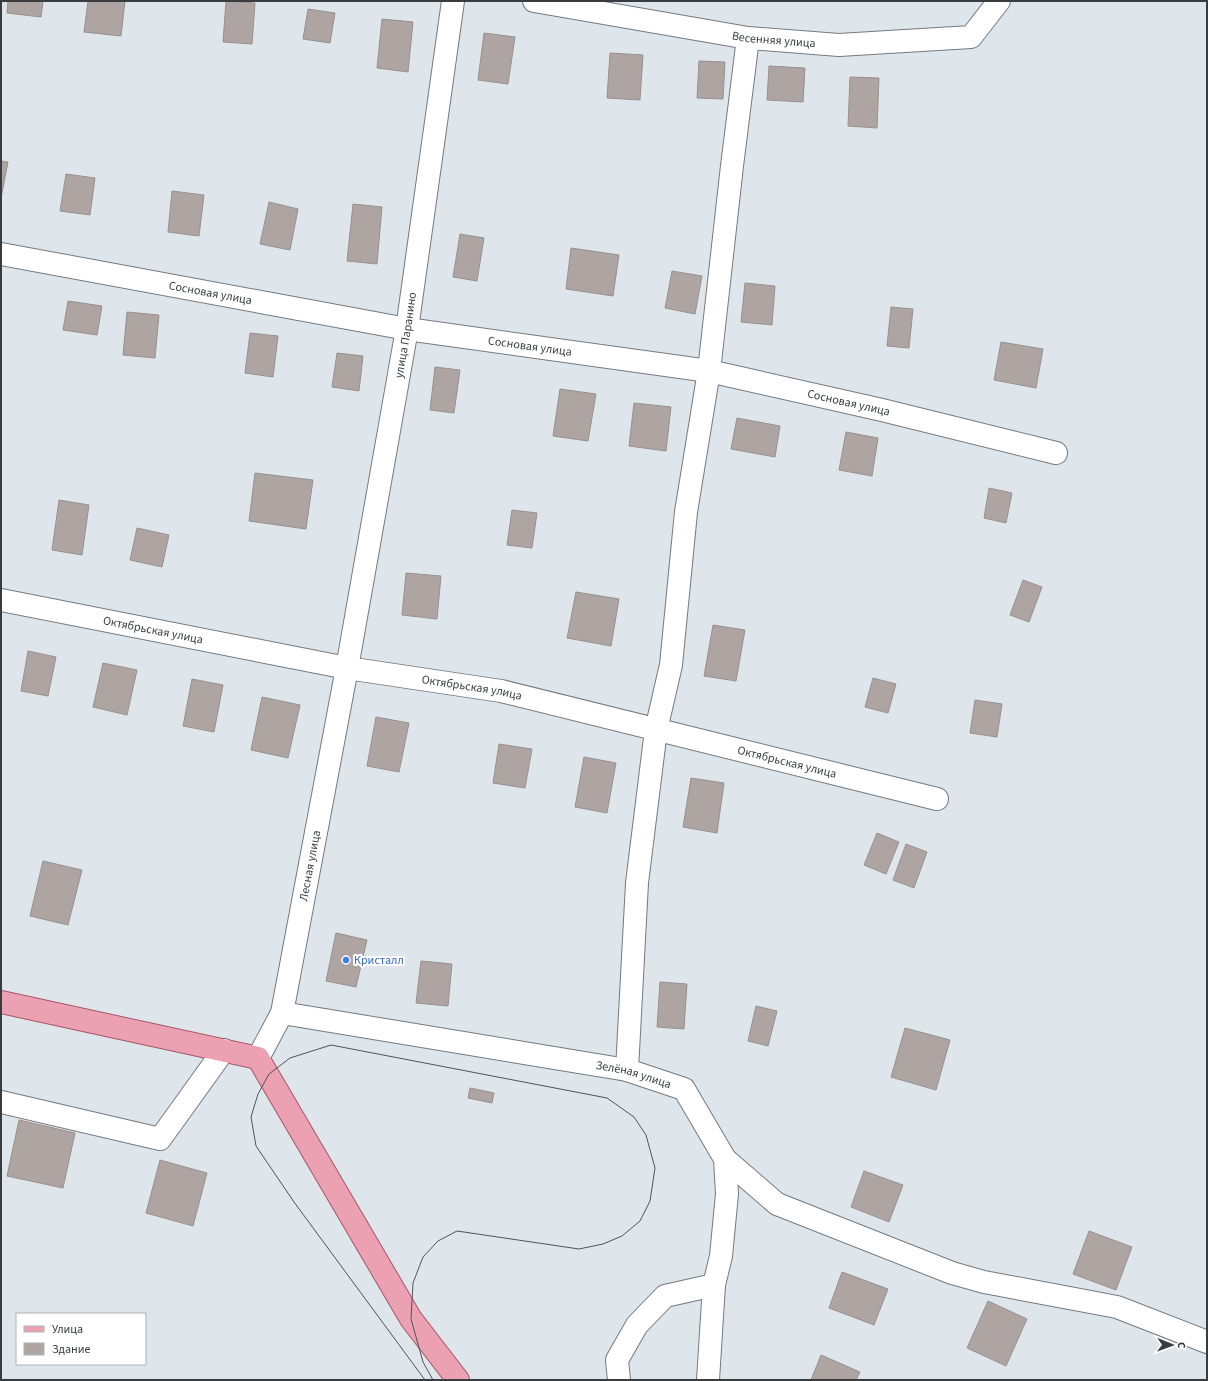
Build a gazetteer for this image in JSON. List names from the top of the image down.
{
  "streets": {
    "street": [
      "Весенняя улица",
      "Сосновая улица",
      "улица Паранино",
      "Октябрьская улица",
      "Лесная улица",
      "Зелёная улица"
    ]
  },
  "crossings": [
    ["Сосновая улица", "улица Паранино"],
    ["улица Паранино", "Октябрьская улица"],
    ["улица Паранино", "Лесная улица"],
    ["Октябрьская улица", "Лесная улица"],
    ["Лесная улица", "Зелёная улица"]
  ],
  "places": ["Кристалл"],
  "legend": ["Улица", "Здание"],
  "north": "right"
}
